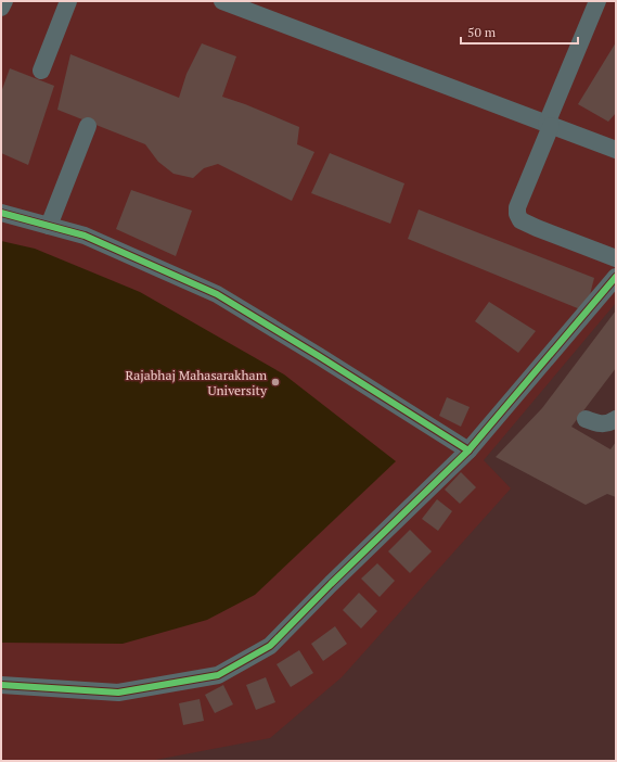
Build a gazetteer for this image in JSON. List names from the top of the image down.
{
  "places": ["Rajabhaj Mahasarakham University"],
  "scale_bar": "50 m"
}
